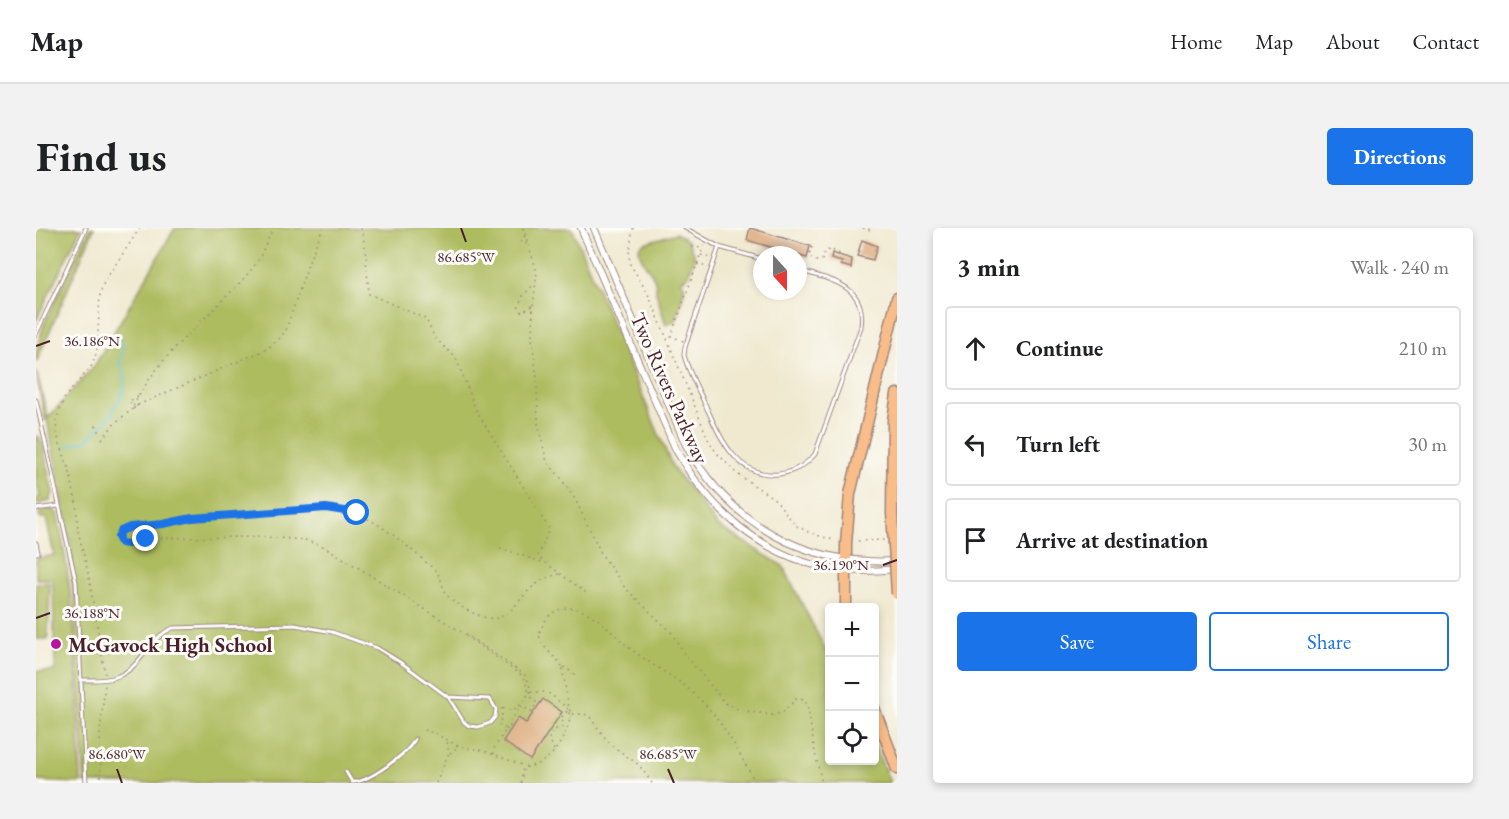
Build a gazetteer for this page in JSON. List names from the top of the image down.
{
  "streets": {
    "street": ["Two Rivers Parkway"]
  },
  "places": ["McGavock High School"],
  "north": "bottom",
  "page": {
    "header": "Map",
    "nav": [
      "Home",
      "Map",
      "About",
      "Contact"
    ],
    "buttons": [
      "Directions",
      ["Save", "Share"]
    ],
    "title": "Find us",
    "heading": ["3 min", "Walk · 240 m"],
    "list": [
      ["Continue", "210 m"],
      ["Turn left", "30 m"],
      "Arrive at destination"
    ],
    "map_buttons": ["+", "−"]
  },
  "coordinates": [
    "86.685°W",
    "36.186°N",
    "36.190°N",
    "36.188°N",
    "86.680°W"
  ]
}
